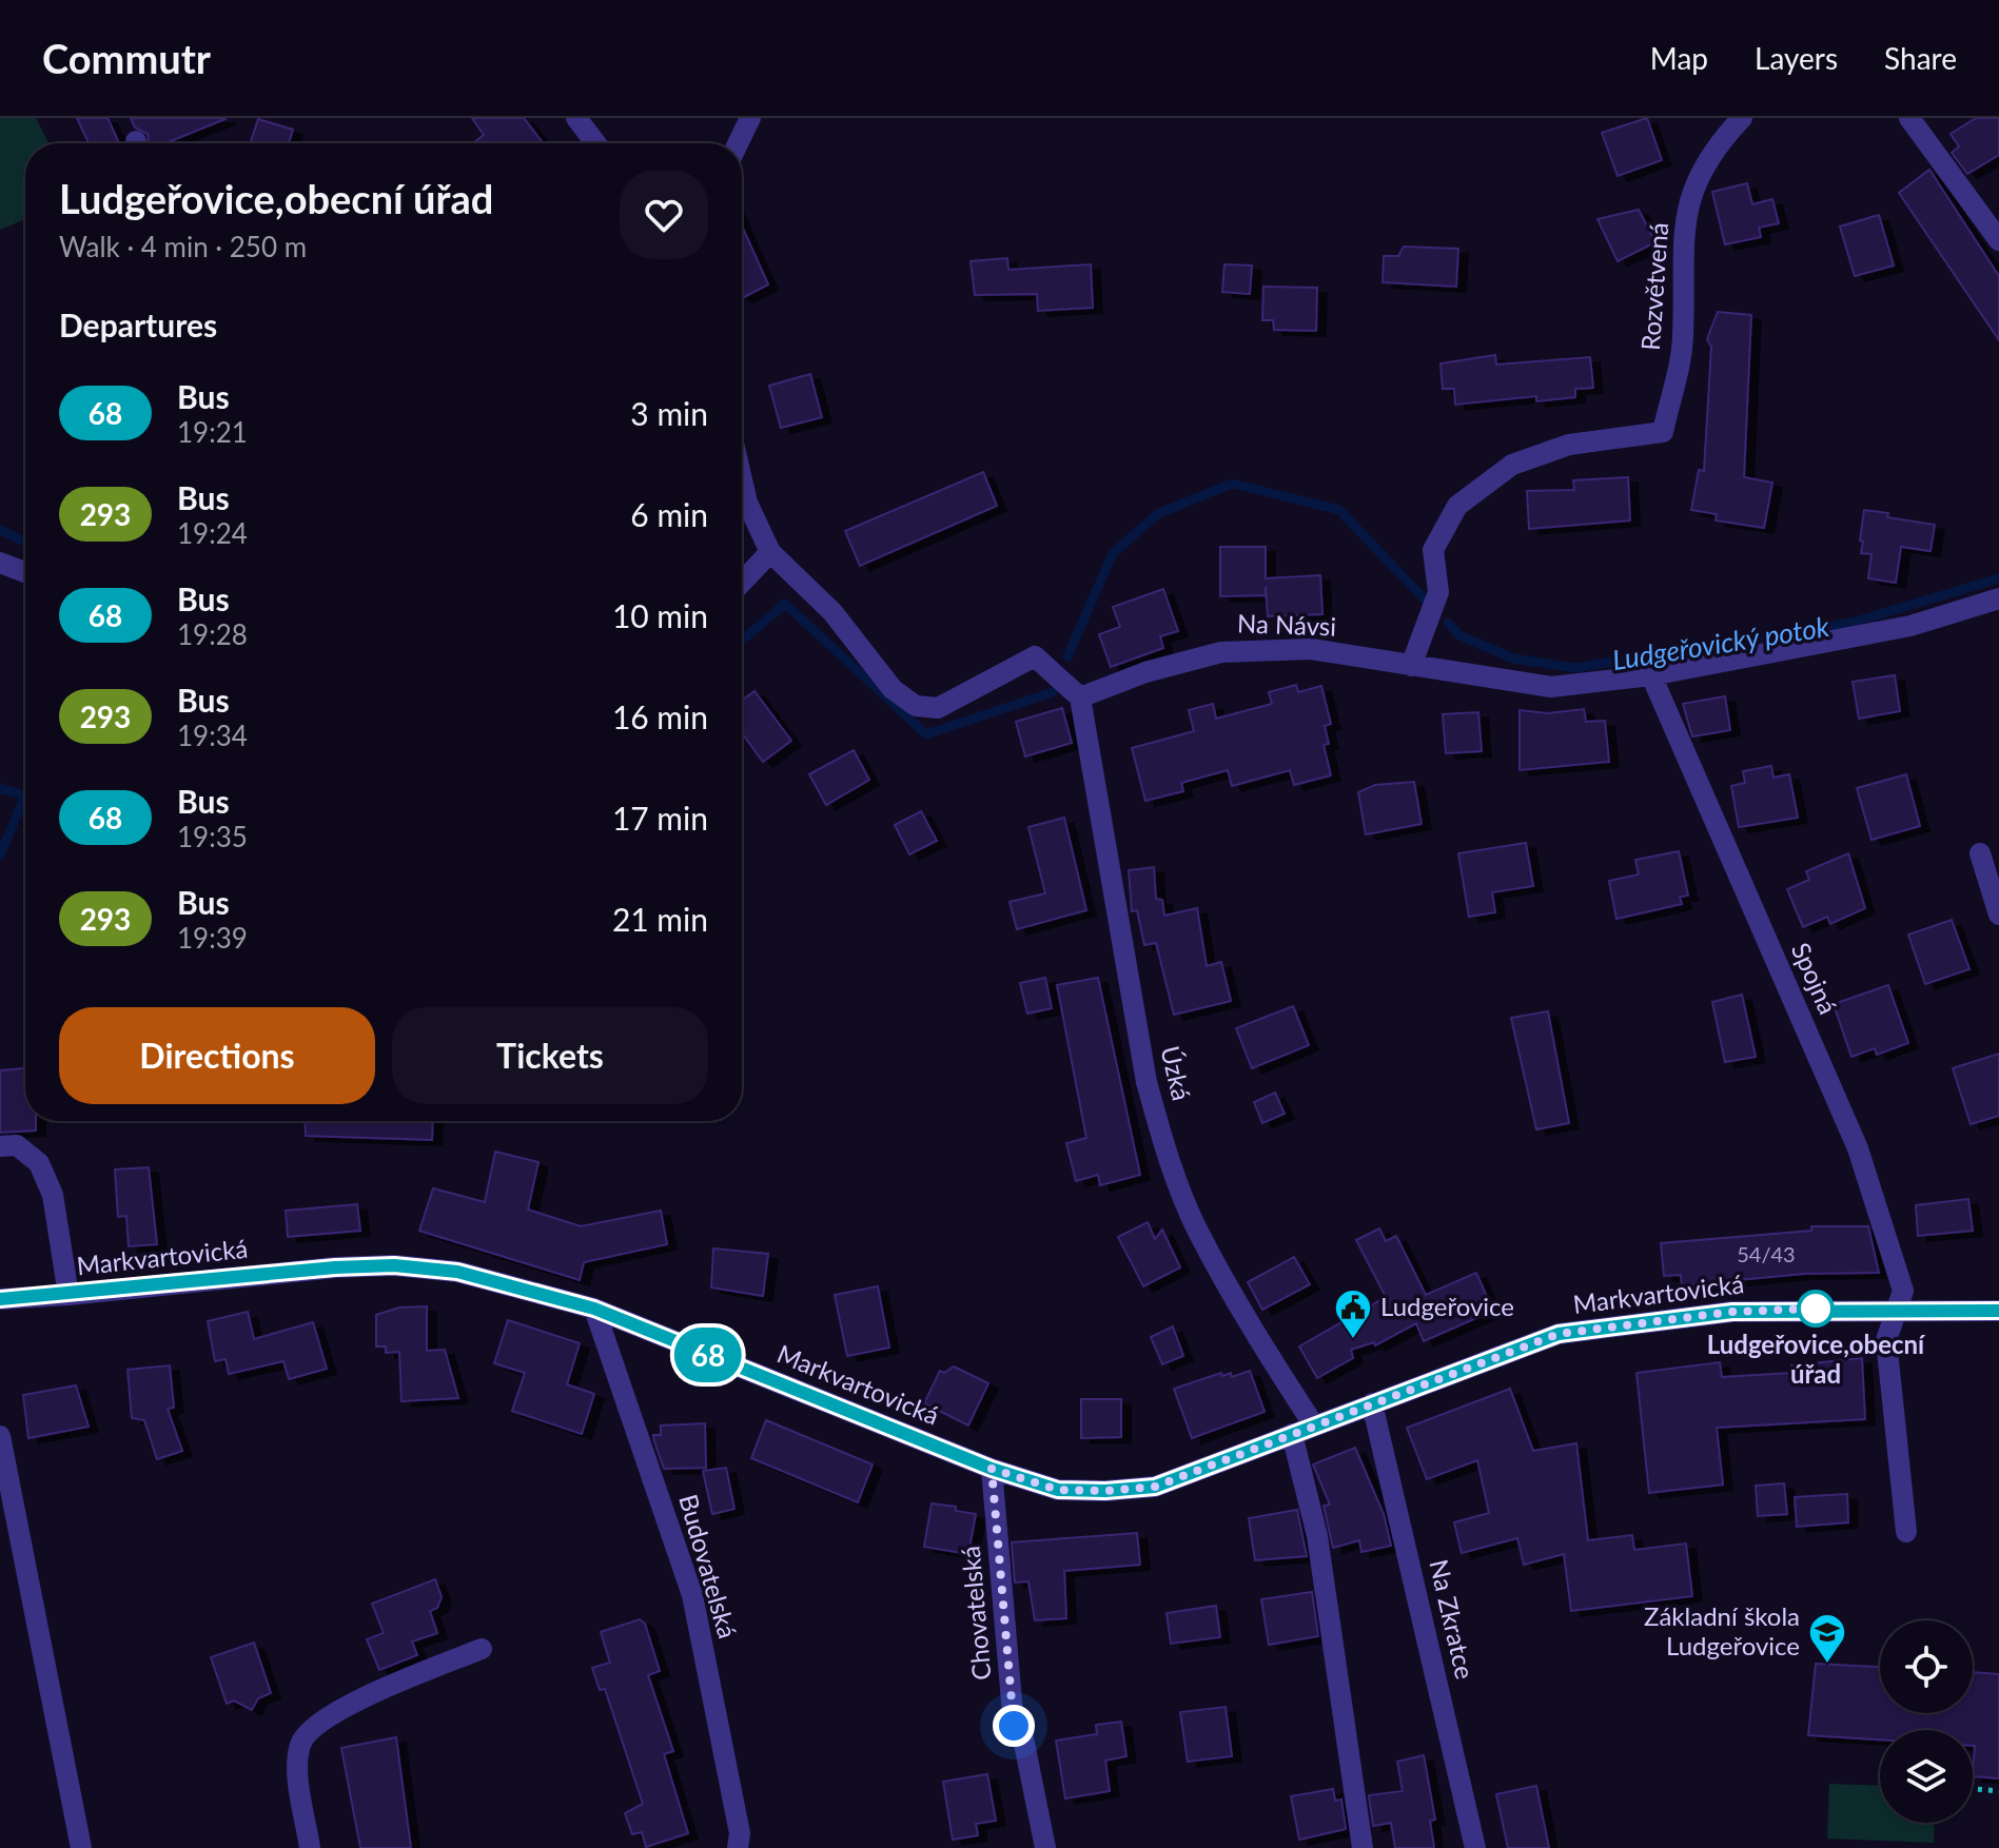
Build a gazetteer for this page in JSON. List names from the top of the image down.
{
  "streets": {
    "street": [
      "Rozvětvená",
      "Na Návsi",
      "Spojná",
      "Úzká",
      "Markvartovická",
      "Budovatelská",
      "Chovatelská",
      "Na Zkratce"
    ]
  },
  "crossings": [
    ["Rozvětvená", "Na Návsi"],
    ["Na Návsi", "Spojná"],
    ["Na Návsi", "Úzká"],
    ["Spojná", "Markvartovická"],
    ["Úzká", "Markvartovická"],
    ["Markvartovická", "Budovatelská"],
    ["Markvartovická", "Chovatelská"],
    ["Markvartovická", "Na Zkratce"]
  ],
  "water": ["Ludgeřovický potok"],
  "places": {
    "other": ["Ludgeřovice,obecní úřad"],
    "public building": ["Ludgeřovice"],
    "school or university": ["Základní škola Ludgeřovice"]
  },
  "lines": ["bus line 68"],
  "house_numbers": ["54/43"],
  "page": {
    "header": "Commutr",
    "nav": ["Map", "Layers", "Share"],
    "on_map": "68",
    "heading": [
      ["Ludgeřovice,obecní úřad", "Walk · 4 min · 250 m"],
      "Departures"
    ],
    "list": [
      {
        "mark": "68",
        "name": "Bus",
        "note": "19:21",
        "value": "3 min"
      },
      {
        "mark": "293",
        "name": "Bus",
        "note": "19:24",
        "value": "6 min"
      },
      {
        "mark": "68",
        "name": "Bus",
        "note": "19:28",
        "value": "10 min"
      },
      {
        "mark": "293",
        "name": "Bus",
        "note": "19:34",
        "value": "16 min"
      },
      {
        "mark": "68",
        "name": "Bus",
        "note": "19:35",
        "value": "17 min"
      },
      {
        "mark": "293",
        "name": "Bus",
        "note": "19:39",
        "value": "21 min"
      }
    ],
    "buttons": ["Directions", "Tickets"]
  }
}
